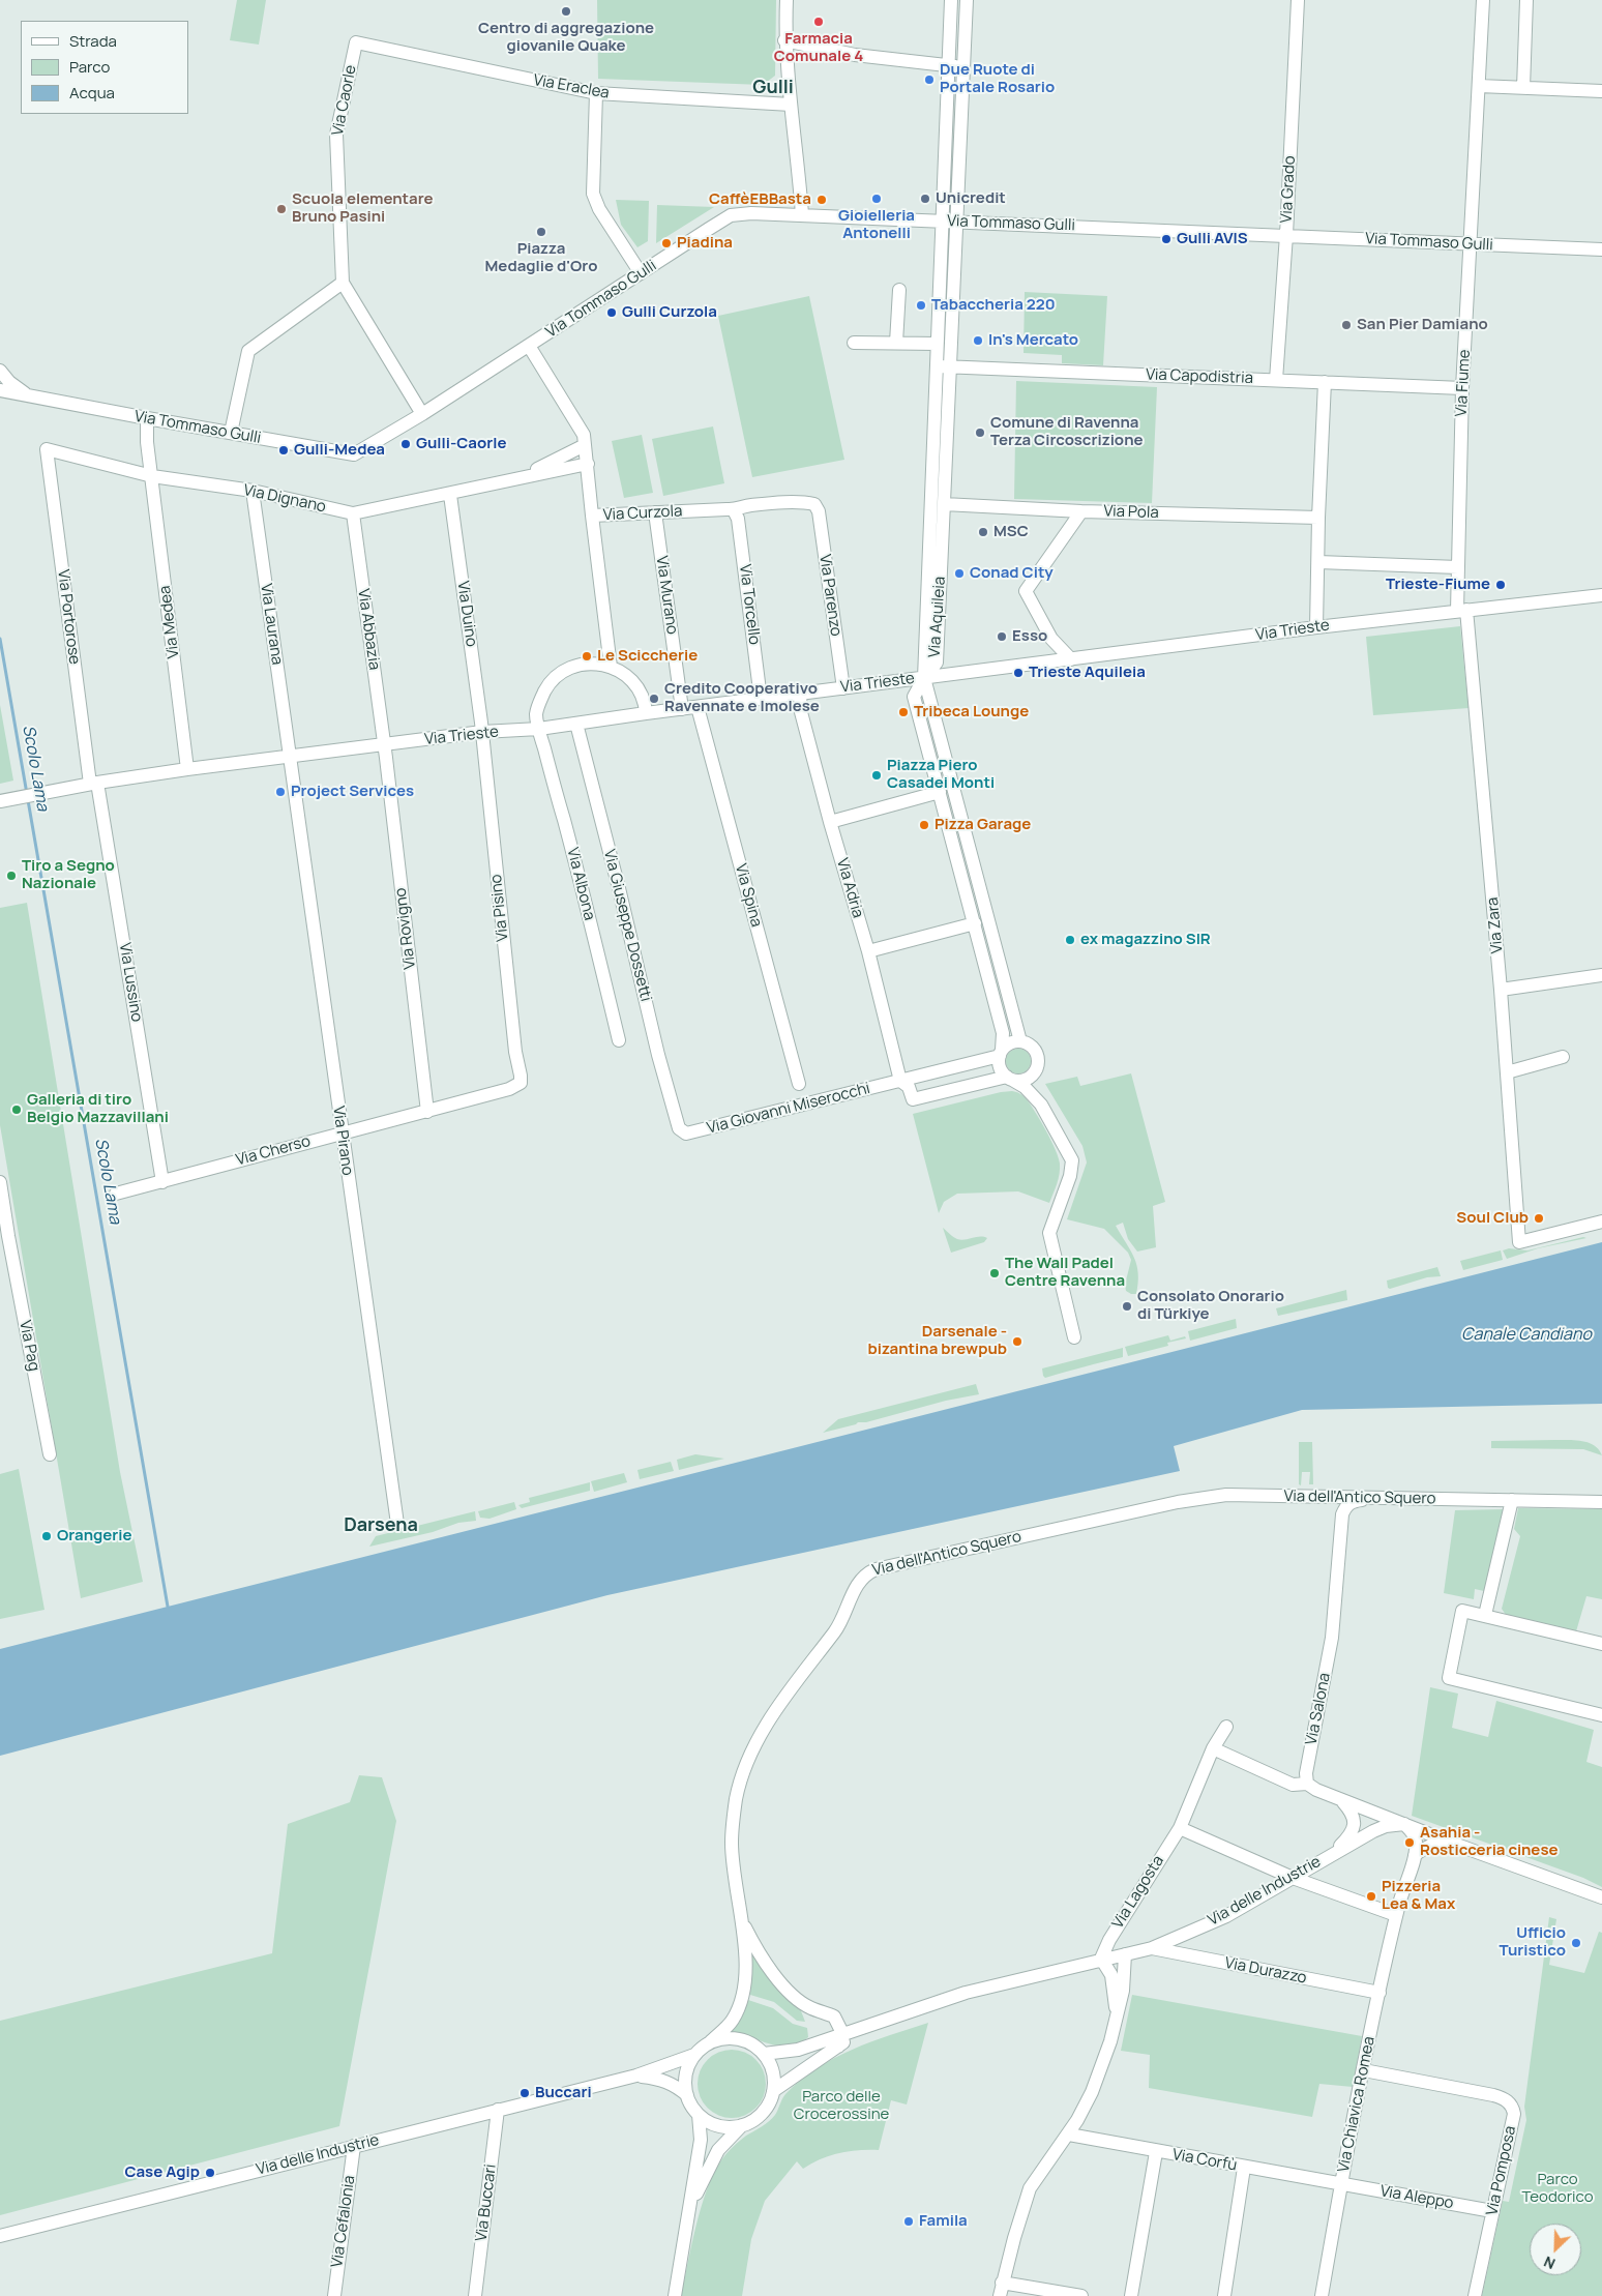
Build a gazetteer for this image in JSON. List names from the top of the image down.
{
  "streets": {
    "street": [
      "Via Eraclea",
      "Via Caorle",
      "Via Grado",
      "Via Tommaso Gulli",
      "Via Capodistria",
      "Via Fiume",
      "Via Dignano",
      "Via Pola",
      "Via Curzola",
      "Via Murano",
      "Via Parenzo",
      "Via Torcello",
      "Via Duino",
      "Via Portorose",
      "Via Aquileia",
      "Via Medea",
      "Via Laurana",
      "Via Abbazia",
      "Via Trieste",
      "Via Albona",
      "Via Adria",
      "Via Spina",
      "Via Pisino",
      "Via Giuseppe Dossetti",
      "Via Zara",
      "Via Rovigno",
      "Via Lussino",
      "Via Giovanni Miserocchi",
      "Via Pirano",
      "Via Cherso",
      "Via Pag",
      "Via dell'Antico Squero",
      "Via Salona",
      "Via delle Industrie",
      "Via Lagosta",
      "Via Durazzo",
      "Via Chiavica Romea",
      "Via Corfù",
      "Via Pomposa",
      "Via Aleppo",
      "Via Buccari",
      "Via Cefalonia"
    ]
  },
  "crossings": [
    ["Via Eraclea", "Via Caorle"],
    ["Via Caorle", "Via Tommaso Gulli"],
    ["Via Grado", "Via Tommaso Gulli"],
    ["Via Grado", "Via Capodistria"],
    ["Via Tommaso Gulli", "Via Fiume"],
    ["Via Tommaso Gulli", "Via Curzola"],
    ["Via Tommaso Gulli", "Via Aquileia"],
    ["Via Tommaso Gulli", "Via Medea"],
    ["Via Capodistria", "Via Fiume"],
    ["Via Capodistria", "Via Aquileia"],
    ["Via Fiume", "Via Trieste"],
    ["Via Fiume", "Via Zara"],
    ["Via Dignano", "Via Curzola"],
    ["Via Dignano", "Via Duino"],
    ["Via Dignano", "Via Portorose"],
    ["Via Dignano", "Via Medea"],
    ["Via Dignano", "Via Laurana"],
    ["Via Dignano", "Via Abbazia"],
    ["Via Pola", "Via Aquileia"],
    ["Via Curzola", "Via Murano"],
    ["Via Curzola", "Via Parenzo"],
    ["Via Curzola", "Via Torcello"],
    ["Via Murano", "Via Trieste"],
    ["Via Parenzo", "Via Trieste"],
    ["Via Torcello", "Via Trieste"],
    ["Via Duino", "Via Trieste"],
    ["Via Duino", "Via Pisino"],
    ["Via Portorose", "Via Trieste"],
    ["Via Portorose", "Via Lussino"],
    ["Via Aquileia", "Via Trieste"],
    ["Via Medea", "Via Trieste"],
    ["Via Laurana", "Via Trieste"],
    ["Via Laurana", "Via Pirano"],
    ["Via Abbazia", "Via Trieste"],
    ["Via Abbazia", "Via Rovigno"],
    ["Via Trieste", "Via Albona"],
    ["Via Trieste", "Via Adria"],
    ["Via Trieste", "Via Spina"],
    ["Via Trieste", "Via Pisino"],
    ["Via Trieste", "Via Giuseppe Dossetti"],
    ["Via Trieste", "Via Zara"],
    ["Via Trieste", "Via Rovigno"],
    ["Via Trieste", "Via Lussino"],
    ["Via Trieste", "Via Pirano"],
    ["Via Adria", "Via Giovanni Miserocchi"],
    ["Via Pisino", "Via Cherso"],
    ["Via Giuseppe Dossetti", "Via Giovanni Miserocchi"],
    ["Via Rovigno", "Via Cherso"],
    ["Via Lussino", "Via Cherso"],
    ["Via Pirano", "Via Cherso"],
    ["Via dell'Antico Squero", "Via Salona"],
    ["Via dell'Antico Squero", "Via delle Industrie"],
    ["Via delle Industrie", "Via Lagosta"],
    ["Via delle Industrie", "Via Durazzo"],
    ["Via delle Industrie", "Via Buccari"],
    ["Via delle Industrie", "Via Cefalonia"],
    ["Via Durazzo", "Via Chiavica Romea"],
    ["Via Chiavica Romea", "Via Corfù"],
    ["Via Chiavica Romea", "Via Pomposa"],
    ["Via Chiavica Romea", "Via Aleppo"],
    ["Via Corfù", "Via Aleppo"],
    ["Via Pomposa", "Via Aleppo"]
  ],
  "districts": ["Gulli", "Darsena"],
  "water": ["Scolo Lama", "Canale Candiano"],
  "parks": ["Parco delle Crocerossine", "Parco Teodorico"],
  "places": [
    "Centro di aggregazione giovanile Quake",
    "Farmacia Comunale 4",
    "Due Ruote di Portale Rosario",
    "Gioielleria Antonelli",
    "Unicredit",
    "CaffèEBBasta",
    "Scuola elementare Bruno Pasini",
    "Piazza Medaglie d'Oro",
    "Gulli AVIS",
    "Piadina",
    "Tabaccheria 220",
    "Gulli Curzola",
    "San Pier Damiano",
    "In's Mercato",
    "Comune di Ravenna Terza Circoscrizione",
    "Gulli-Caorle",
    "Gulli-Medea",
    "MSC",
    "Conad City",
    "Trieste-Fiume",
    "Esso",
    "Le Sciccherie",
    "Trieste Aquileia",
    "Credito Cooperativo Ravennate e Imolese",
    "Tribeca Lounge",
    "Piazza Piero Casadei Monti",
    "Project Services",
    "Pizza Garage",
    "Tiro a Segno Nazionale",
    "ex magazzino SIR",
    "Galleria di tiro Belgio Mazzavillani",
    "Soul Club",
    "The Wall Padel Centre Ravenna",
    "Consolato Onorario di Türkiye",
    "Darsenale - bizantina brewpub",
    "Orangerie",
    "Asahia - Rosticceria cinese",
    "Pizzeria Lea & Max",
    "Ufficio Turistico",
    "Buccari",
    "Case Agip",
    "Famila"
  ],
  "legend": ["Strada", "Parco", "Acqua"],
  "north": "bottom left"
}
